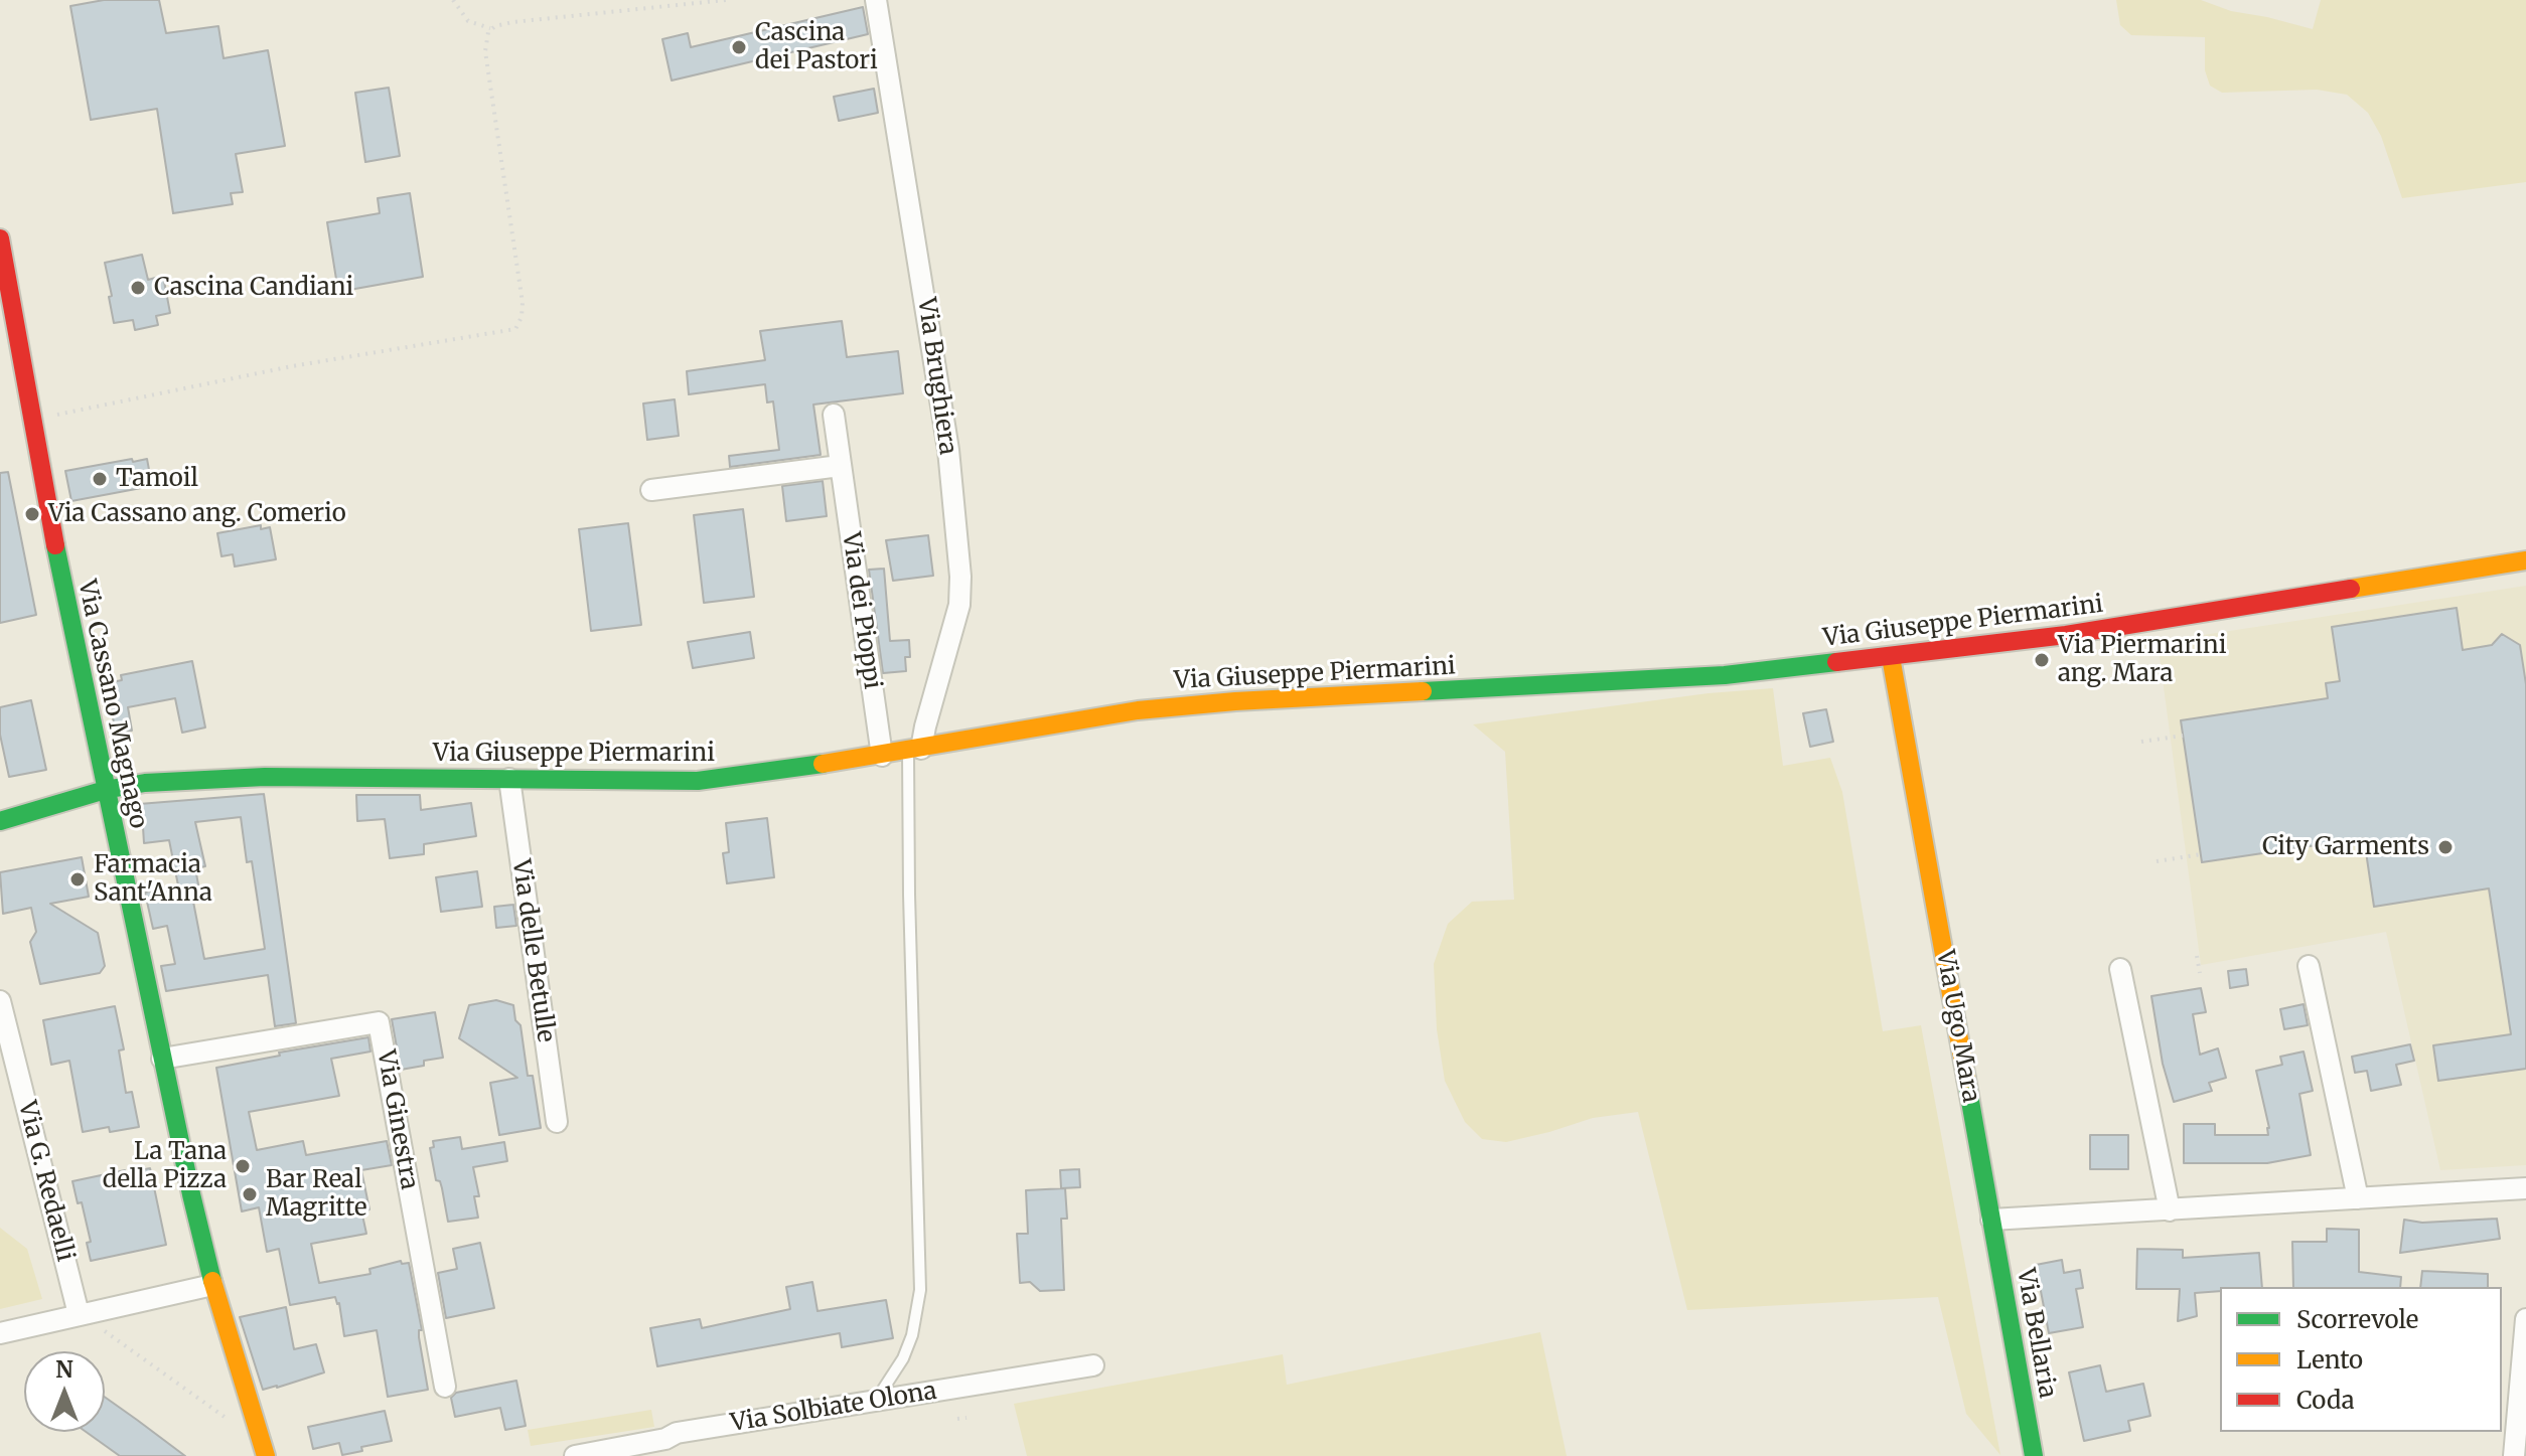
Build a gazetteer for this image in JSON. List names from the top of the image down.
{
  "streets": {
    "street": [
      "Via Brughiera",
      "Via dei Pioppi",
      "Via Giuseppe Piermarini",
      "Via Cassano Magnago",
      "Via delle Betulle",
      "Via Ugo Mara",
      "Via Ginestra",
      "Via G. Redaelli",
      "Via Bellaria",
      "Via Solbiate Olona"
    ]
  },
  "crossings": [
    ["Via Brughiera", "Via Giuseppe Piermarini"],
    ["Via dei Pioppi", "Via Giuseppe Piermarini"],
    ["Via Giuseppe Piermarini", "Via Cassano Magnago"],
    ["Via Giuseppe Piermarini", "Via delle Betulle"],
    ["Via Giuseppe Piermarini", "Via Ugo Mara"],
    ["Via Cassano Magnago", "Via Ginestra"],
    ["Via Ugo Mara", "Via Bellaria"]
  ],
  "places": [
    "Cascina dei Pastori",
    "Cascina Candiani",
    "Tamoil",
    "Via Cassano ang. Comerio",
    "Via Piermarini ang. Mara",
    "City Garments",
    "Farmacia Sant'Anna",
    "La Tana della Pizza",
    "Bar Real Magritte"
  ],
  "legend": ["Scorrevole", "Lento", "Coda"],
  "north": "top"
}
